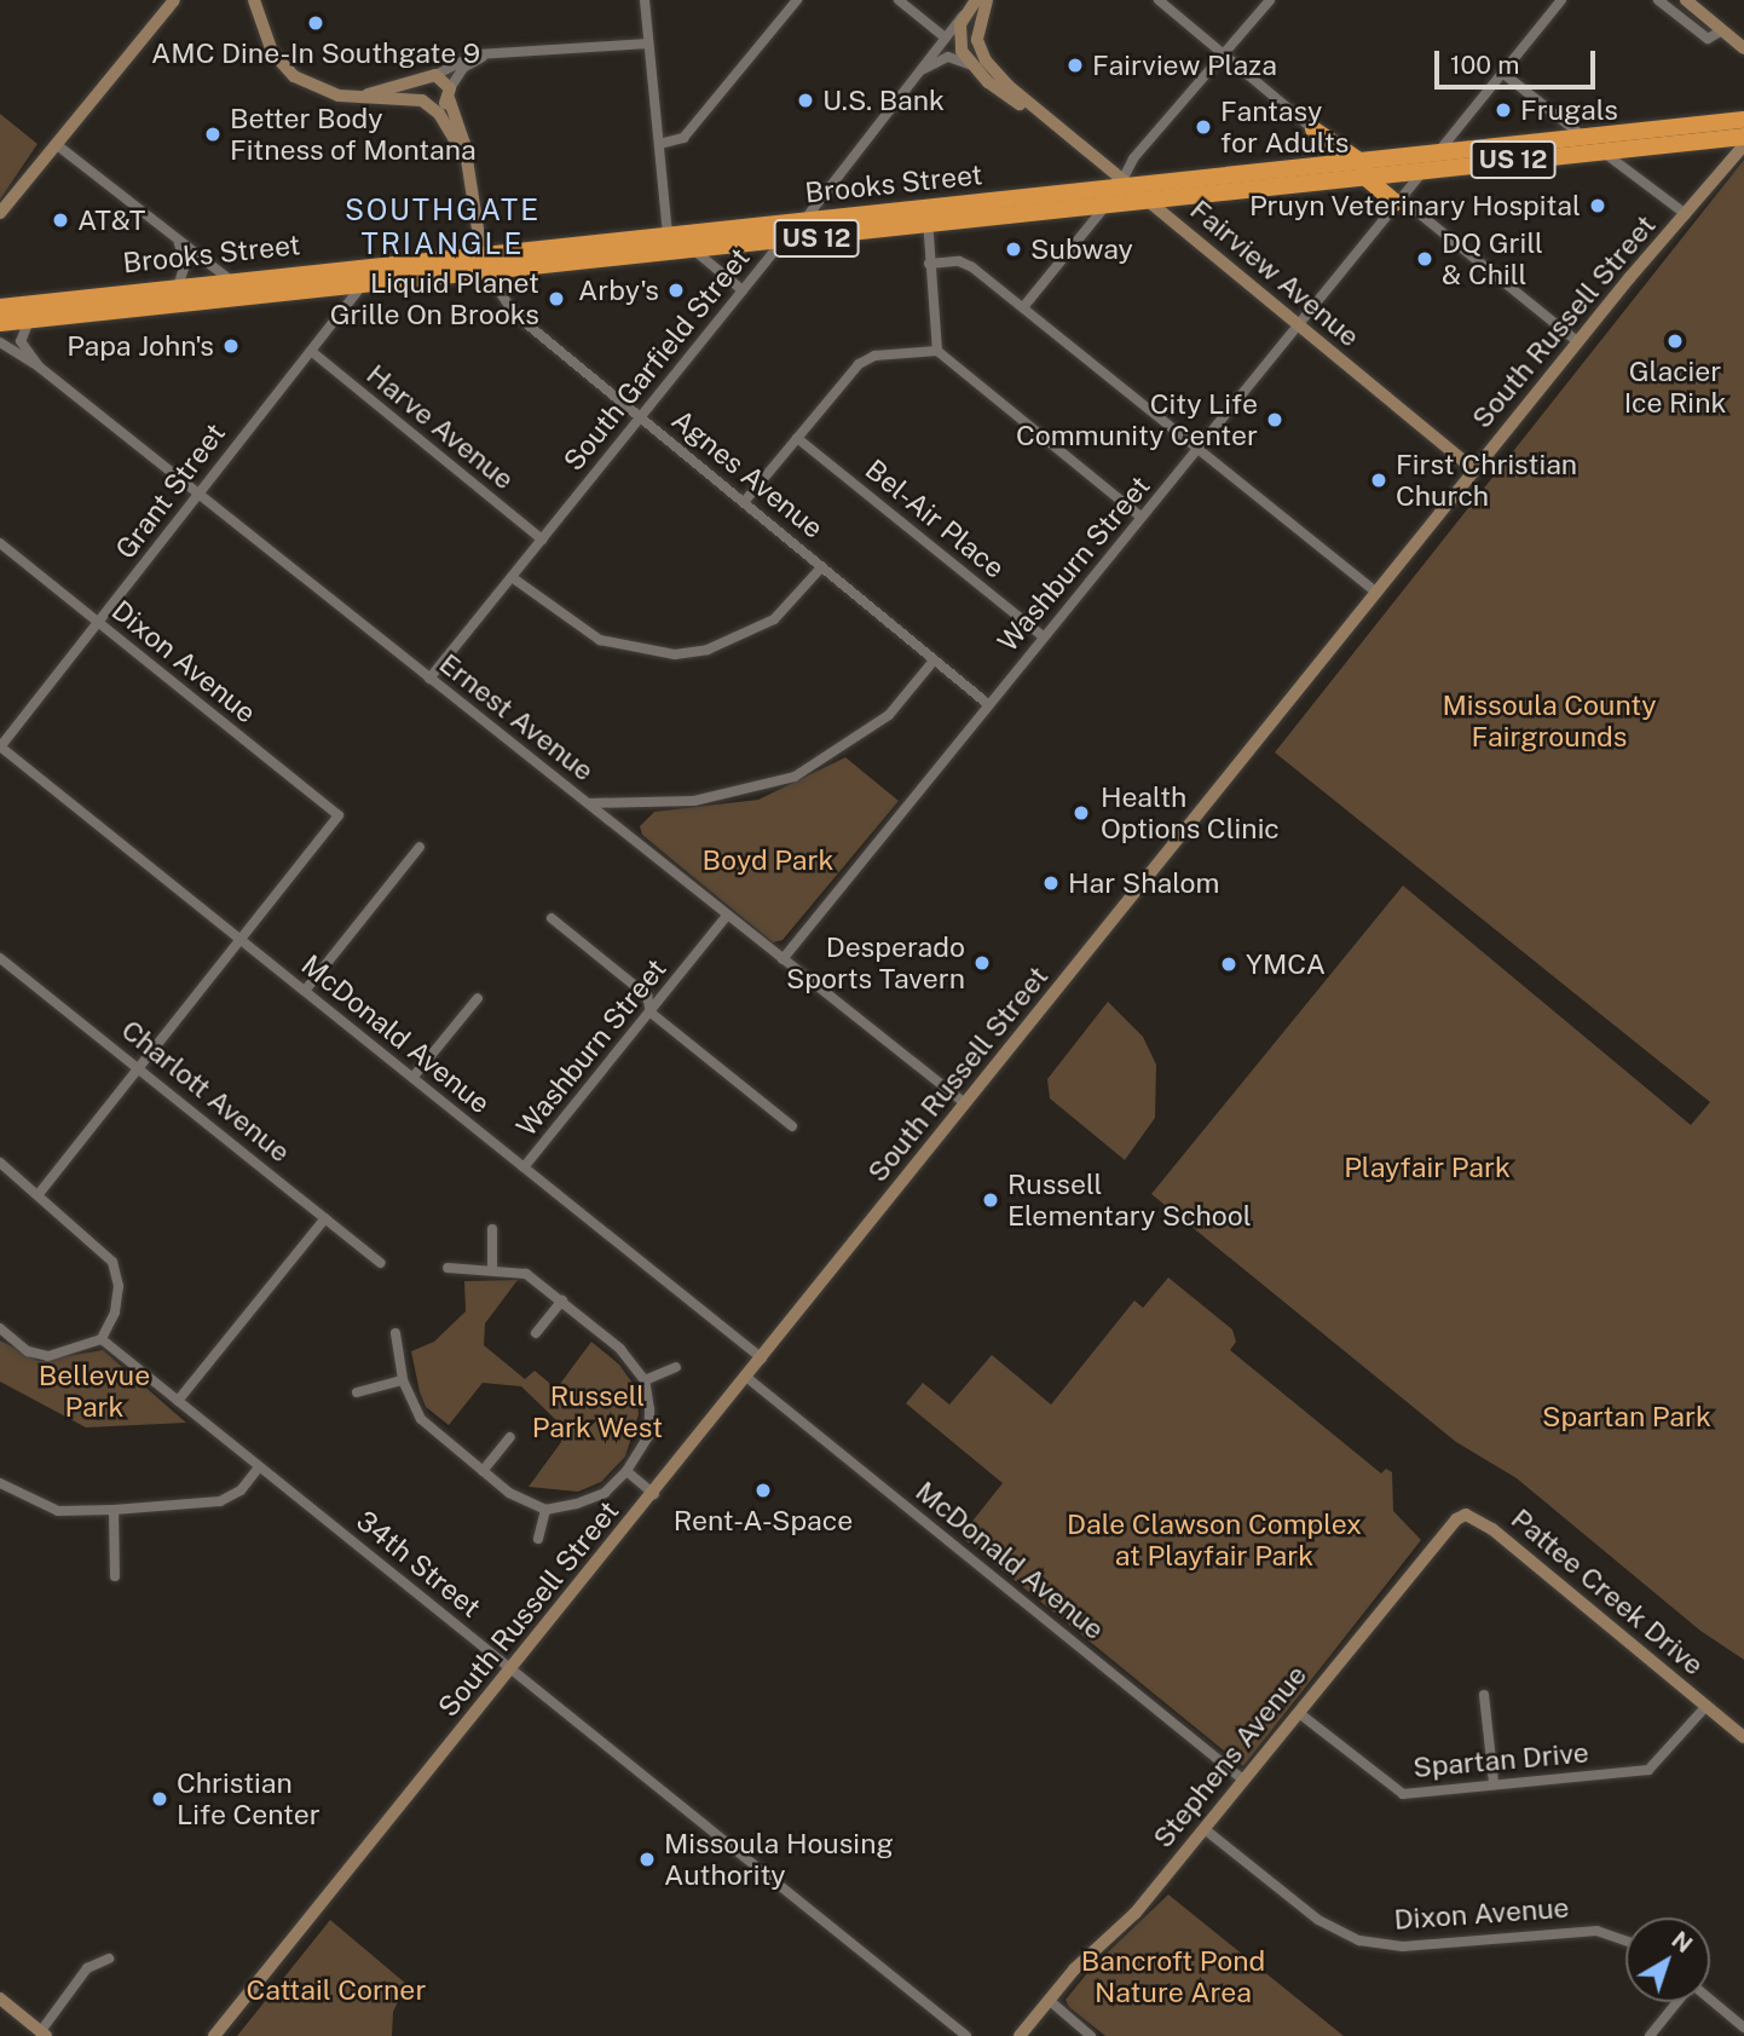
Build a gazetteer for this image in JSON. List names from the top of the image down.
{
  "streets": {
    "highway": ["US 12", "Brooks Street"],
    "street": [
      "Fairview Avenue",
      "South Russell Street",
      "South Garfield Street",
      "Harve Avenue",
      "Agnes Avenue",
      "Grant Street",
      "Bel-Air Place",
      "Washburn Street",
      "Dixon Avenue",
      "Ernest Avenue",
      "McDonald Avenue",
      "Charlott Avenue",
      "34th Street",
      "Pattee Creek Drive",
      "Stephens Avenue",
      "Spartan Drive"
    ]
  },
  "crossings": [
    ["Brooks Street", "Fairview Avenue"],
    ["Brooks Street", "South Garfield Street"],
    ["Brooks Street", "Agnes Avenue"],
    ["Brooks Street", "Grant Street"],
    ["Brooks Street", "Washburn Street"],
    ["Fairview Avenue", "South Russell Street"],
    ["Fairview Avenue", "Washburn Street"],
    ["South Russell Street", "Ernest Avenue"],
    ["South Russell Street", "McDonald Avenue"],
    ["South Russell Street", "34th Street"],
    ["South Garfield Street", "Harve Avenue"],
    ["South Garfield Street", "Agnes Avenue"],
    ["South Garfield Street", "Ernest Avenue"],
    ["Harve Avenue", "Grant Street"],
    ["Agnes Avenue", "Washburn Street"],
    ["Grant Street", "Dixon Avenue"],
    ["Grant Street", "Ernest Avenue"],
    ["Grant Street", "McDonald Avenue"],
    ["Bel-Air Place", "Washburn Street"],
    ["Washburn Street", "Ernest Avenue"],
    ["Washburn Street", "McDonald Avenue"],
    ["Dixon Avenue", "McDonald Avenue"],
    ["Dixon Avenue", "Stephens Avenue"],
    ["McDonald Avenue", "Stephens Avenue"],
    ["Pattee Creek Drive", "Stephens Avenue"],
    ["Pattee Creek Drive", "Spartan Drive"],
    ["Stephens Avenue", "Spartan Drive"]
  ],
  "districts": ["SOUTHGATE TRIANGLE"],
  "parks": [
    "Missoula County Fairgrounds",
    "Boyd Park",
    "Playfair Park",
    "Bellevue Park",
    "Russell Park West",
    "Spartan Park",
    "Dale Clawson Complex at Playfair Park",
    "Bancroft Pond Nature Area",
    "Cattail Corner"
  ],
  "places": [
    "AMC Dine-In Southgate 9",
    "Fairview Plaza",
    "U.S. Bank",
    "Frugals",
    "Fantasy for Adults",
    "Better Body Fitness of Montana",
    "Pruyn Veterinary Hospital",
    "AT&T",
    "Subway",
    "DQ Grill & Chill",
    "Arby's",
    "Liquid Planet Grille On Brooks",
    "Glacier Ice Rink",
    "Papa John's",
    "City Life Community Center",
    "First Christian Church",
    "Health Options Clinic",
    "Har Shalom",
    "Desperado Sports Tavern",
    "YMCA",
    "Russell Elementary School",
    "Rent-A-Space",
    "Christian Life Center",
    "Missoula Housing Authority"
  ],
  "scale_bar": "100 m",
  "north": "top right"
}
